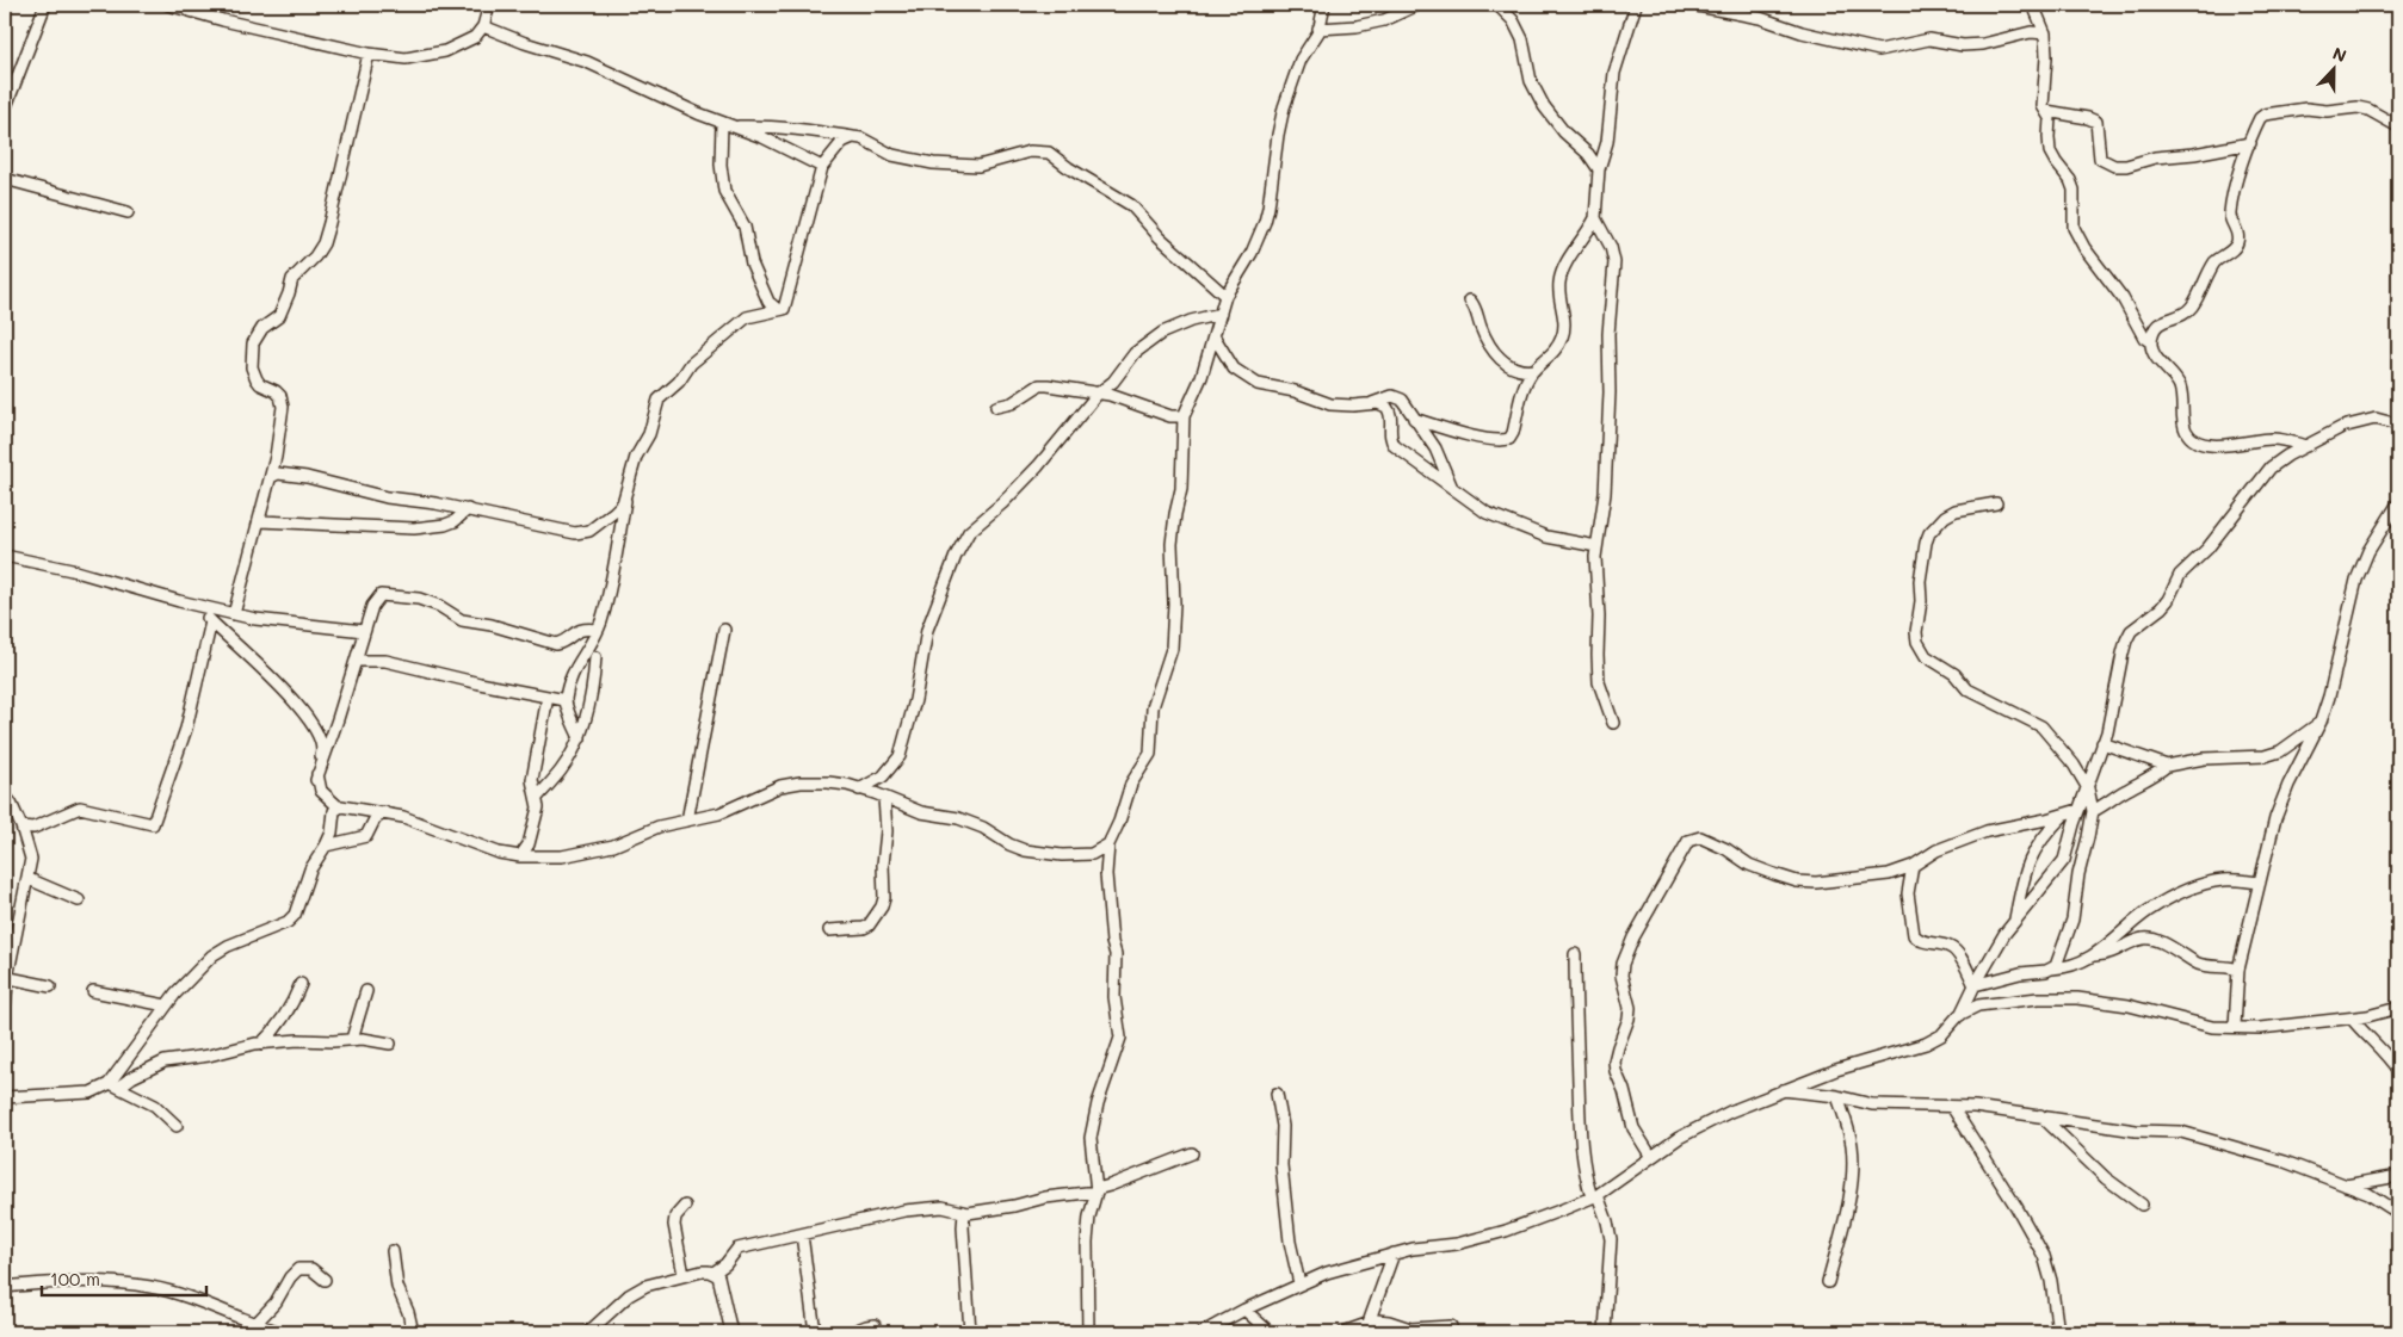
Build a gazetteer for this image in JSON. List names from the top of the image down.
{
  "scale_bar": "100 m",
  "north": "top"
}
